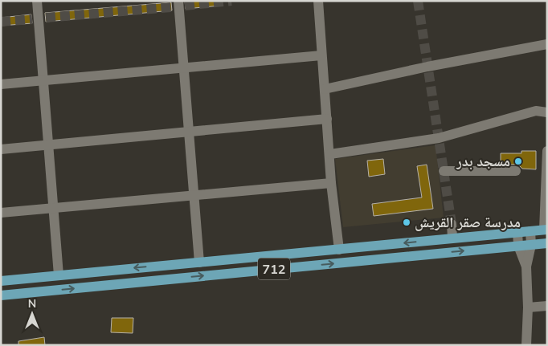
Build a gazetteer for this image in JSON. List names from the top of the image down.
{
  "streets": {
    "main road": ["712"]
  },
  "places": ["مسجد بدر", "مدرسة صقر القريش"],
  "north": "top"
}
